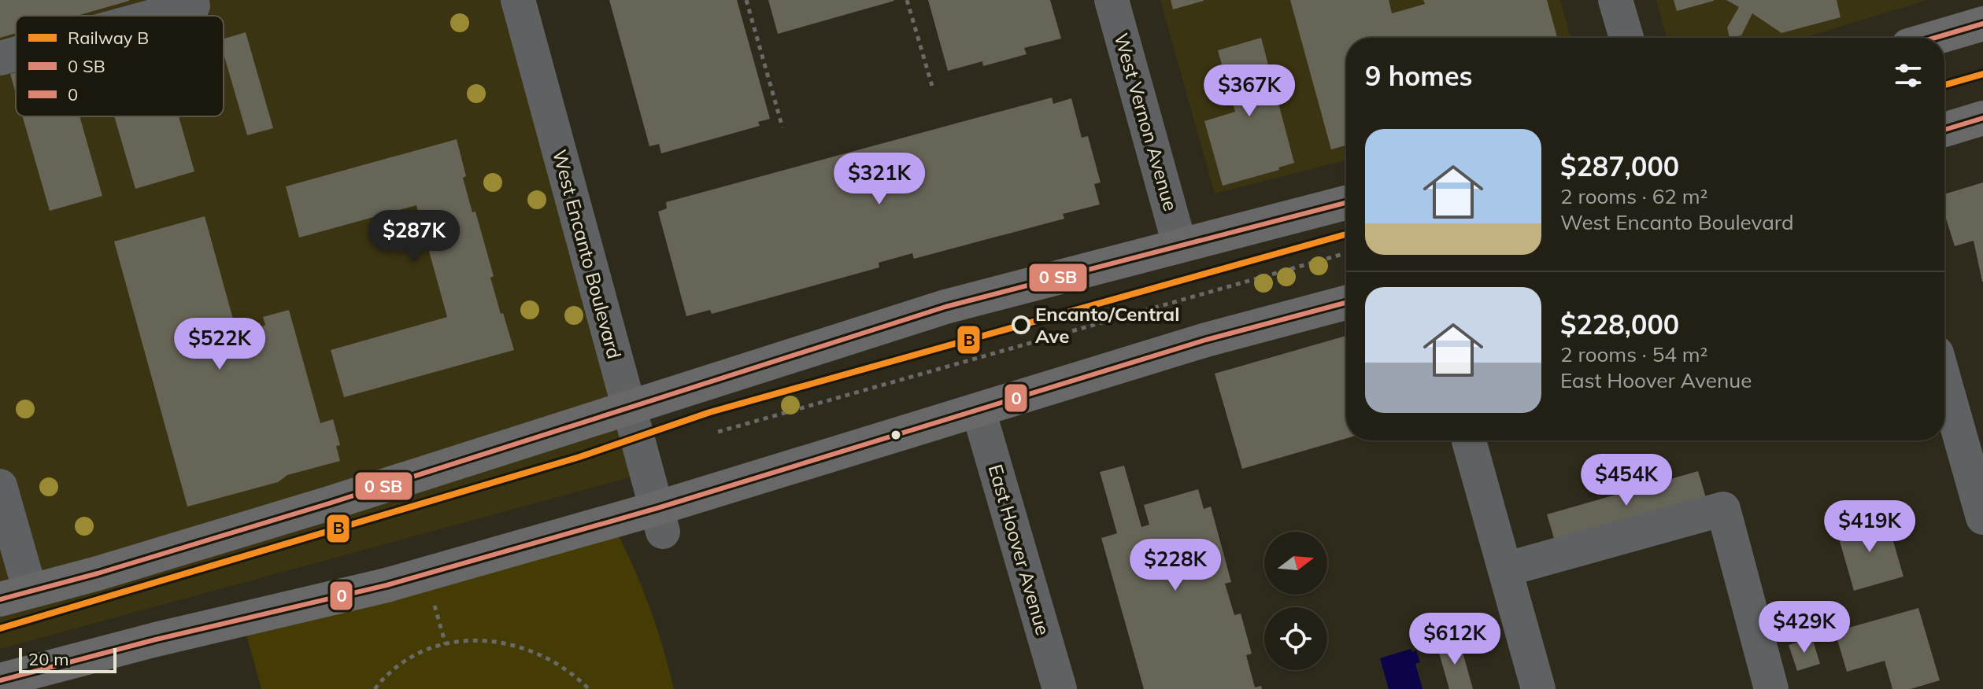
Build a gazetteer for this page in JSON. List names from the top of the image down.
{
  "streets": {
    "street": ["West Vernon Avenue", "West Encanto Boulevard", "East Hoover Avenue"]
  },
  "places": ["Encanto/Central Ave"],
  "lines": ["rail line B", "transit line 0"],
  "legend": ["Railway B", "0 SB", "0"],
  "scale_bar": "20 m",
  "north": "right",
  "page": {
    "heading": "9 homes",
    "price": [
      "$367K",
      "$321K",
      "$287K",
      "$522K",
      "$454K",
      "$419K",
      "$228K",
      "$429K",
      "$612K"
    ],
    "list": [
      {
        "name": "$287,000",
        "note": "2 rooms · 62 m² · West Encanto Boulevard"
      },
      {
        "name": "$228,000",
        "note": "2 rooms · 54 m² · East Hoover Avenue"
      }
    ],
    "scale": "20 m"
  }
}
